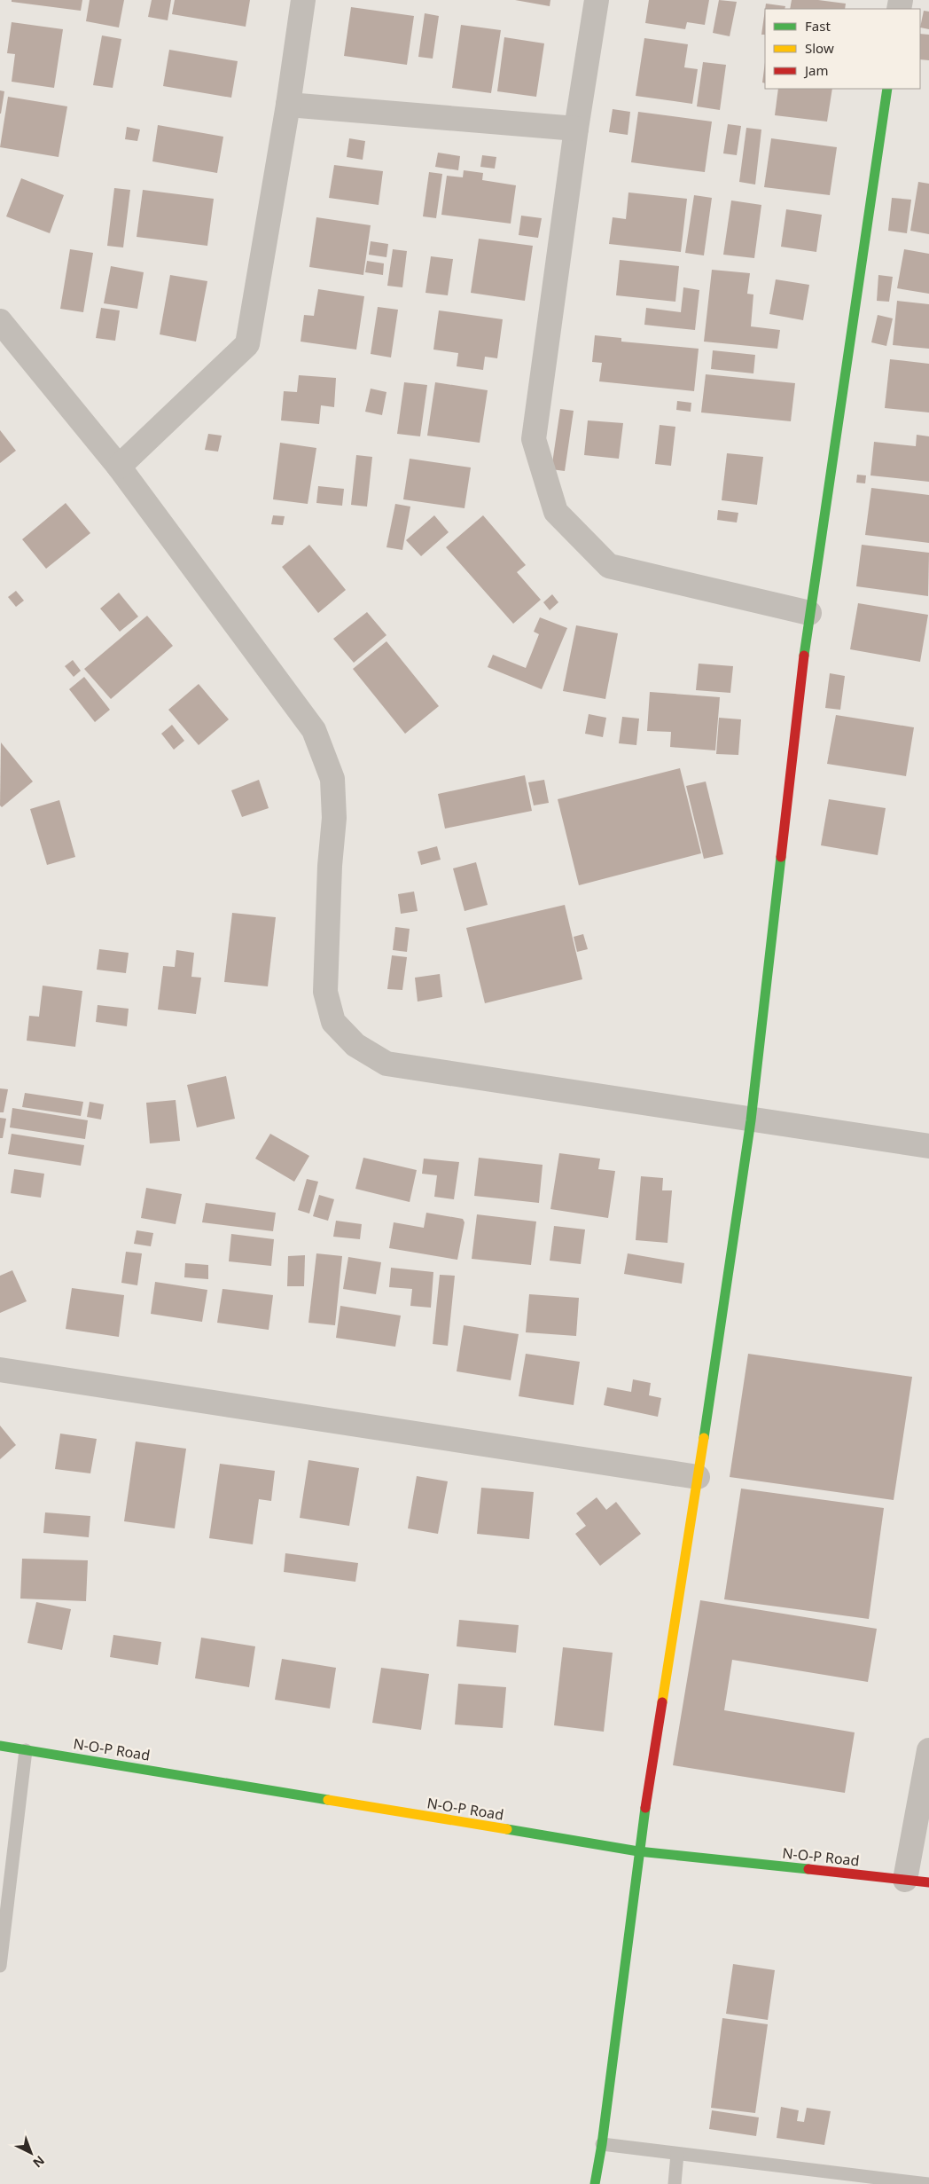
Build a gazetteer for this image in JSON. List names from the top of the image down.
{
  "streets": {
    "street": ["N-O-P Road"]
  },
  "legend": ["Fast", "Slow", "Jam"],
  "north": "bottom right"
}
